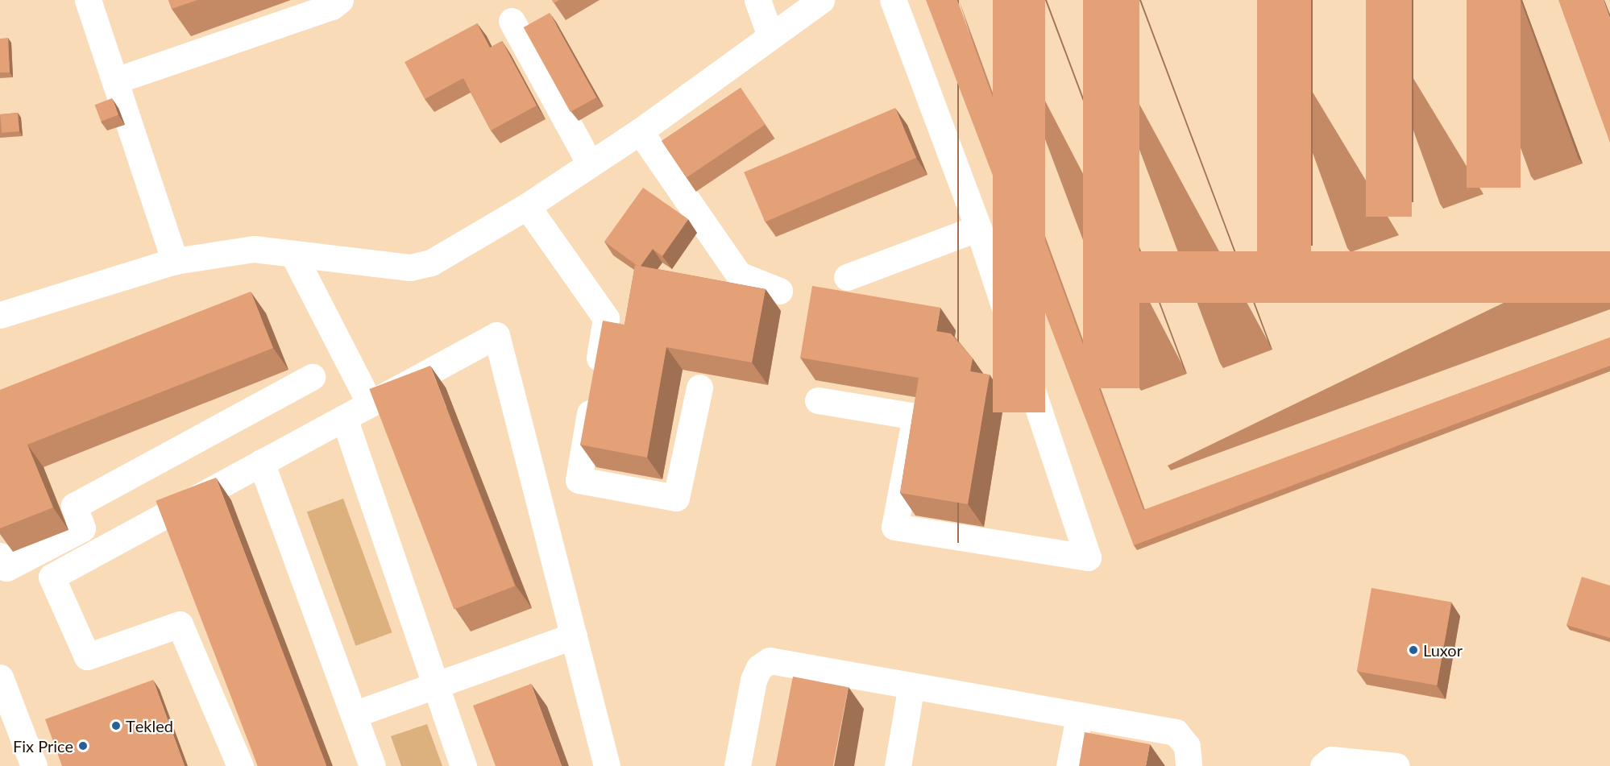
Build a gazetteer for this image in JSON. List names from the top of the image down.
{
  "places": ["Luxor", "Тekled", "Fix Price"]
}
